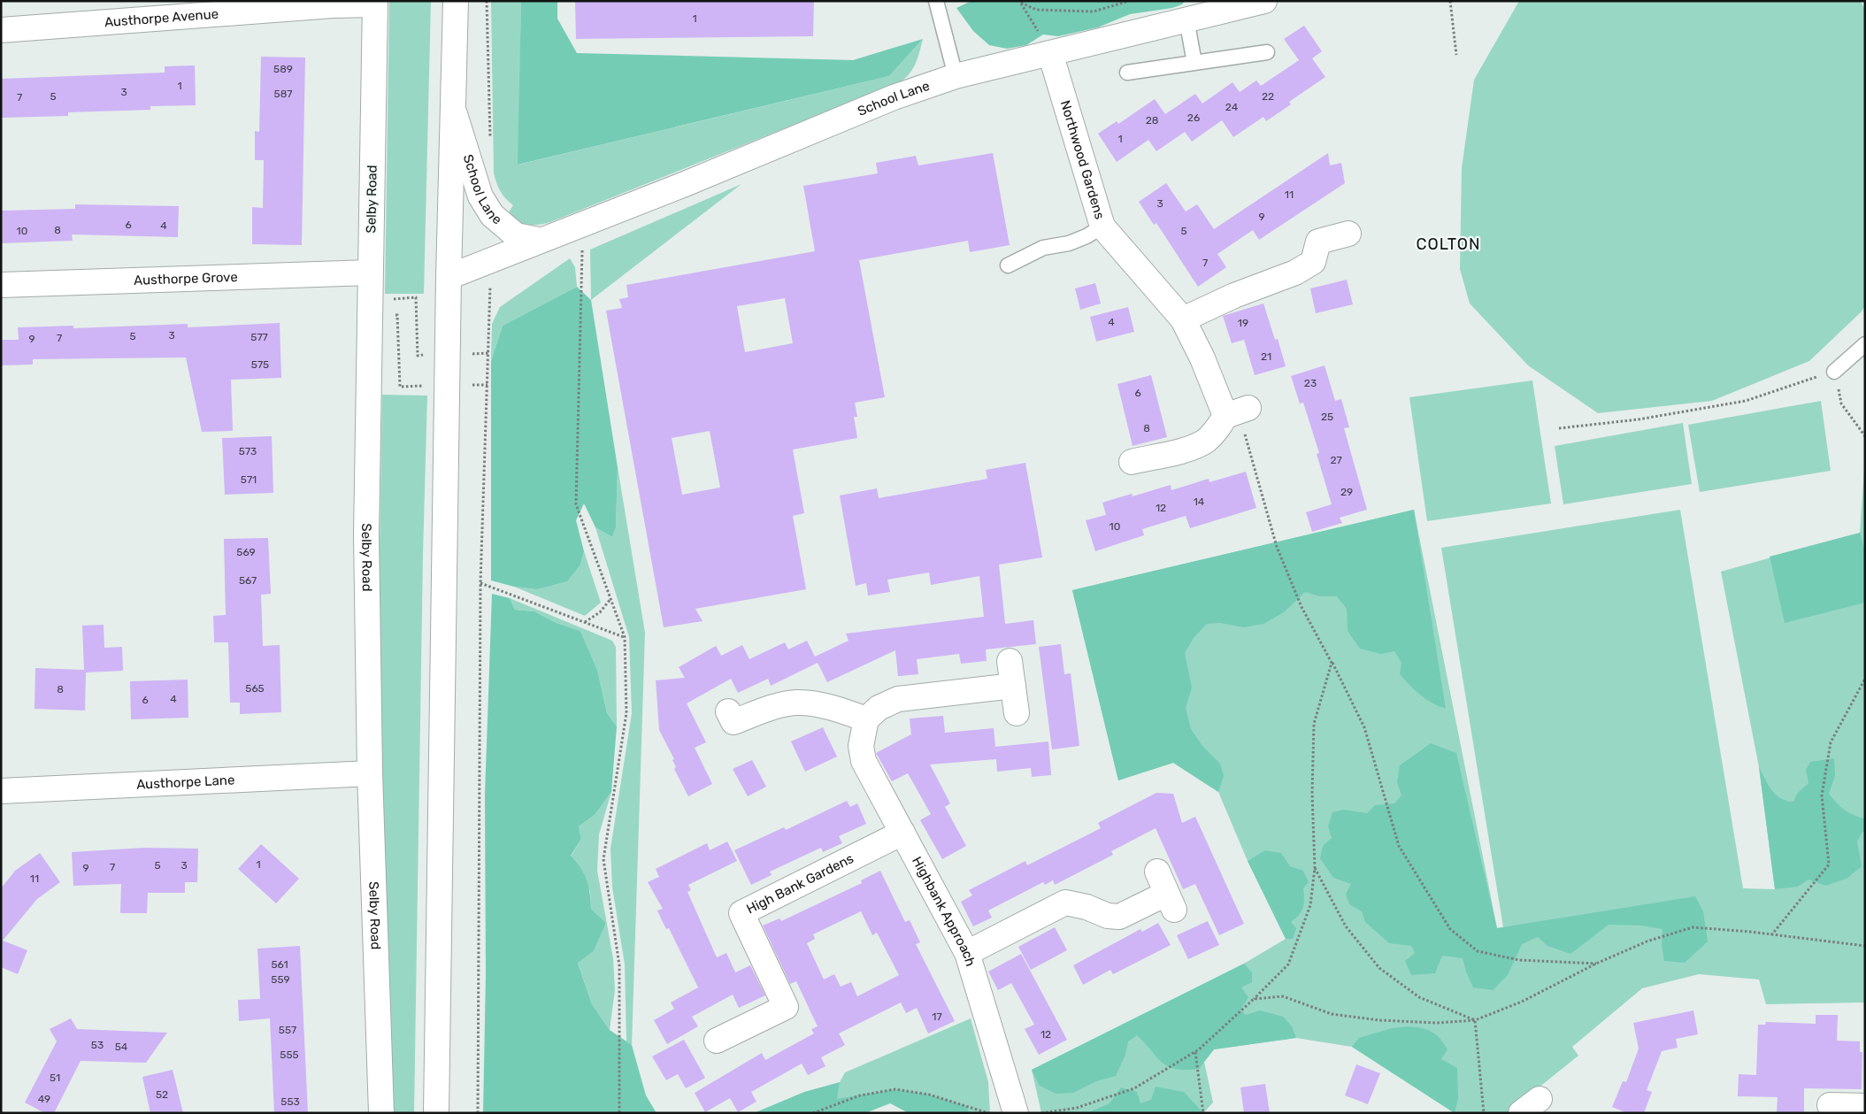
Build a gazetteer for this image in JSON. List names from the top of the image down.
{
  "streets": {
    "street": [
      "Austhorpe Avenue",
      "School Lane",
      "Northwood Gardens",
      "Selby Road",
      "Austhorpe Grove",
      "Austhorpe Lane",
      "High Bank Gardens",
      "Highbank Approach"
    ]
  },
  "crossings": [
    ["Austhorpe Avenue", "Selby Road"],
    ["School Lane", "Northwood Gardens"],
    ["Selby Road", "Austhorpe Grove"],
    ["Selby Road", "Austhorpe Lane"],
    ["High Bank Gardens", "Highbank Approach"]
  ],
  "districts": ["COLTON"],
  "house_numbers": [
    "1",
    "589",
    "1",
    "3",
    "587",
    "5",
    "22",
    "7",
    "24",
    "26",
    "28",
    "1",
    "11",
    "3",
    "9",
    "6",
    "4",
    "8",
    "10",
    "5",
    "7",
    "4",
    "19",
    "3",
    "5",
    "577",
    "7",
    "9",
    "21",
    "575",
    "23",
    "6",
    "25",
    "8",
    "573",
    "27",
    "571",
    "29",
    "14",
    "12",
    "10",
    "569",
    "567",
    "565",
    "8",
    "4",
    "6",
    "1",
    "5",
    "3",
    "7",
    "9",
    "11",
    "561",
    "559",
    "17",
    "557",
    "12",
    "53",
    "54",
    "555",
    "51",
    "52",
    "49",
    "553"
  ]
}
